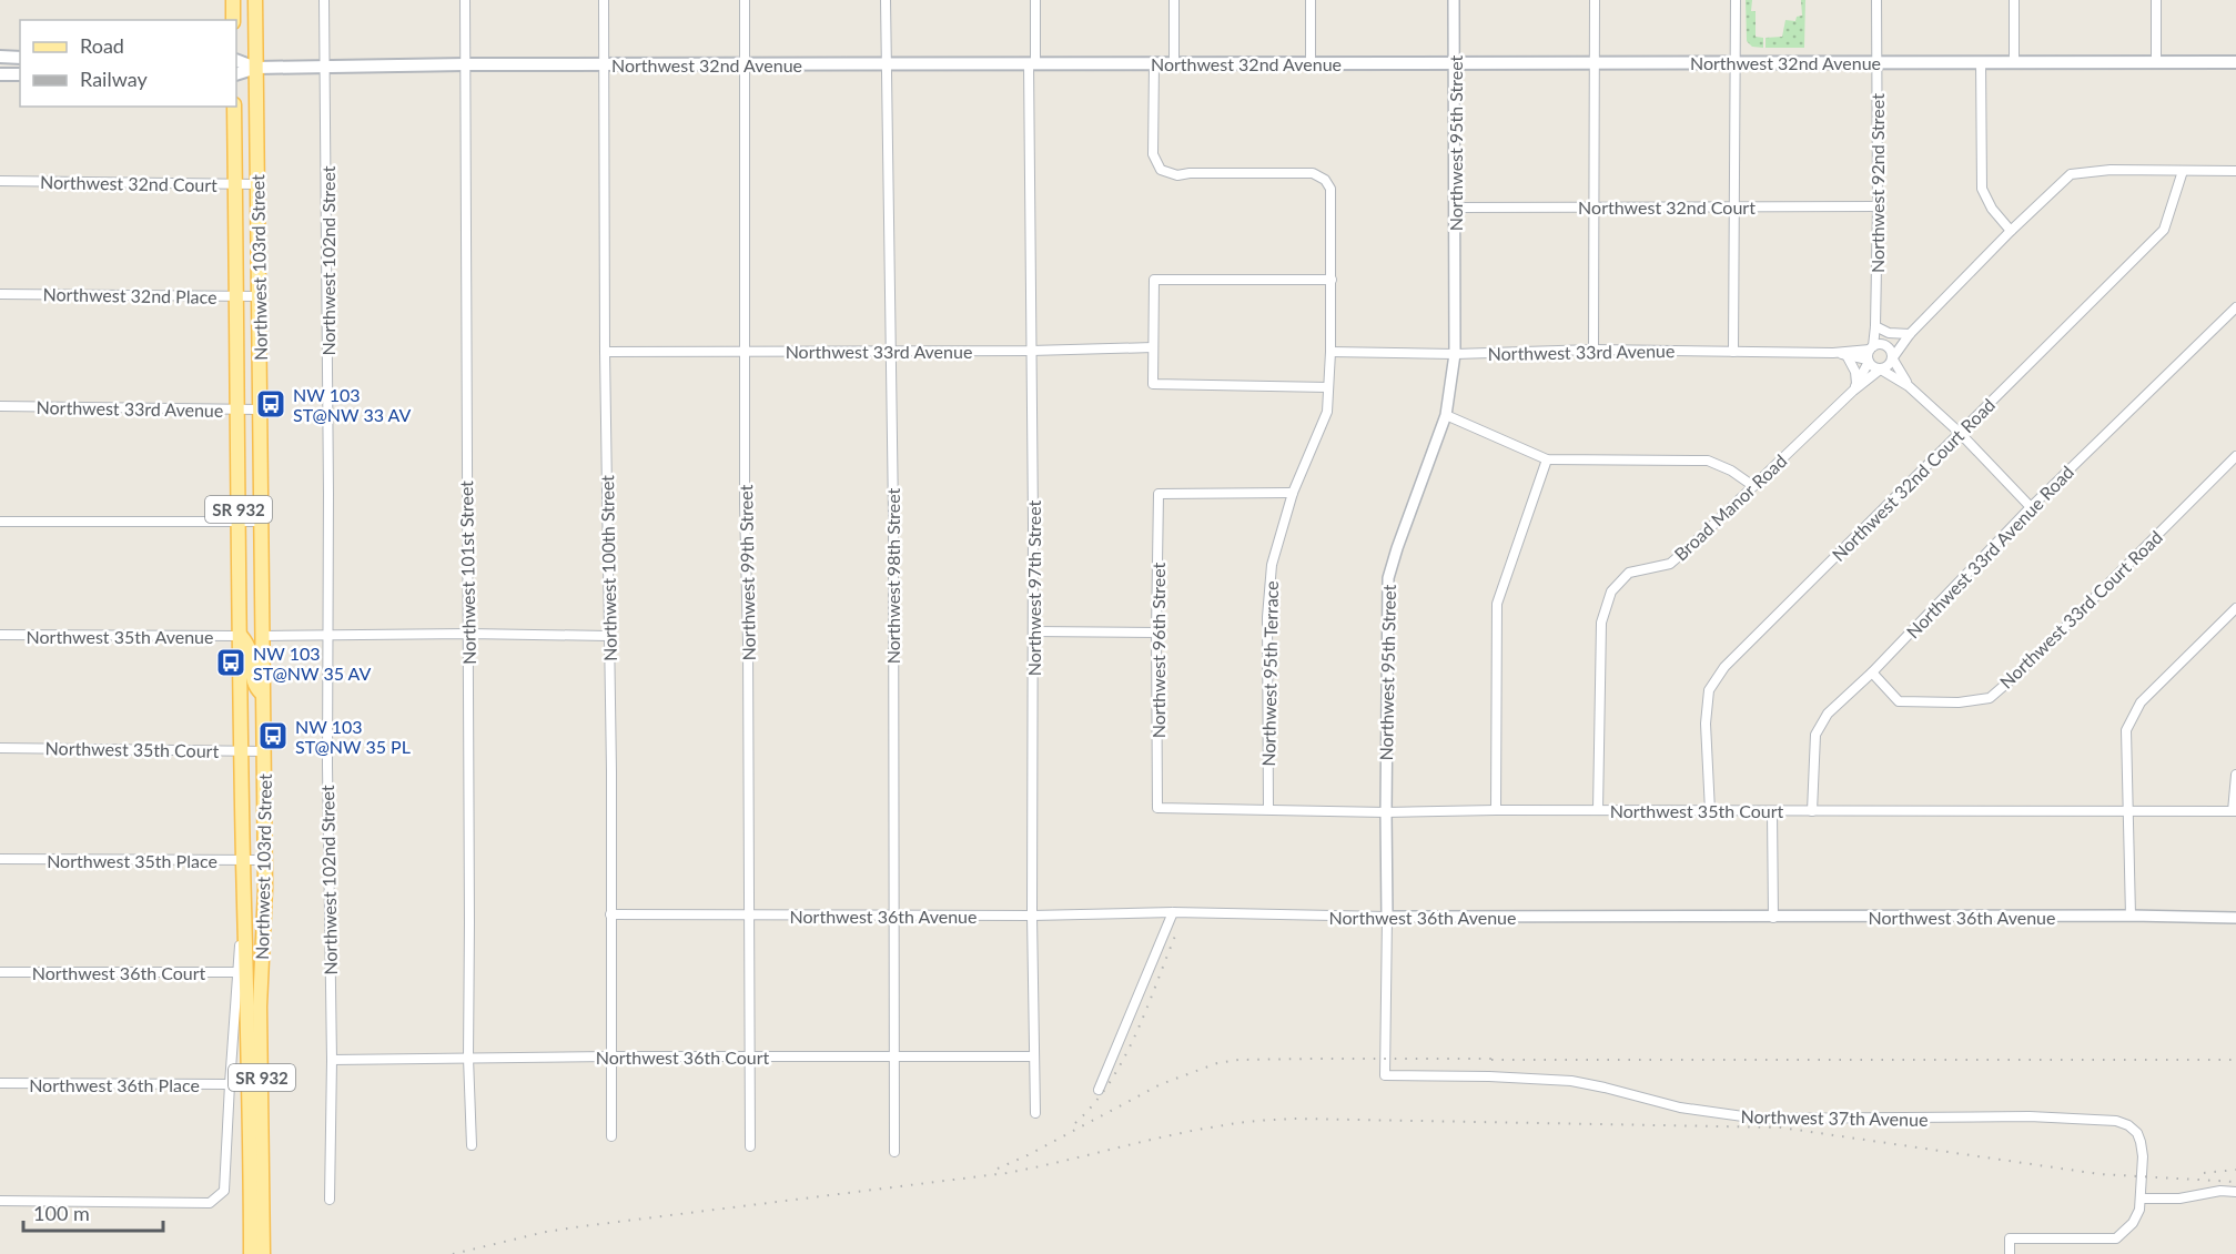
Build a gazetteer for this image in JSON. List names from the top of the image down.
{
  "streets": {
    "main road": ["Northwest 32nd Avenue", "Northwest 103rd Street", "SR 932"],
    "street": [
      "Northwest 95th Street",
      "Northwest 32nd Court",
      "Northwest 92nd Street",
      "Northwest 102nd Street",
      "Northwest 32nd Place",
      "Northwest 33rd Avenue",
      "Northwest 32nd Court Road",
      "Broad Manor Road",
      "Northwest 33rd Avenue Road",
      "Northwest 100th Street",
      "Northwest 101st Street",
      "Northwest 99th Street",
      "Northwest 98th Street",
      "Northwest 97th Street",
      "Northwest 33rd Court Road",
      "Northwest 35th Avenue",
      "Northwest 96th Street",
      "Northwest 95th Terrace",
      "Northwest 35th Court",
      "Northwest 35th Place",
      "Northwest 36th Avenue",
      "Northwest 36th Court",
      "Northwest 36th Place",
      "Northwest 37th Avenue"
    ]
  },
  "crossings": [
    ["Northwest 32nd Avenue", "Northwest 95th Street"],
    ["Northwest 32nd Avenue", "Northwest 92nd Street"],
    ["Northwest 32nd Avenue", "Northwest 102nd Street"],
    ["Northwest 32nd Avenue", "Northwest 103rd Street"],
    ["Northwest 32nd Avenue", "Northwest 100th Street"],
    ["Northwest 32nd Avenue", "Northwest 101st Street"],
    ["Northwest 32nd Avenue", "Northwest 99th Street"],
    ["Northwest 32nd Avenue", "Northwest 98th Street"],
    ["Northwest 32nd Avenue", "Northwest 97th Street"],
    ["Northwest 32nd Avenue", "Northwest 95th Terrace"],
    ["Northwest 95th Street", "Northwest 32nd Court"],
    ["Northwest 95th Street", "Northwest 33rd Avenue"],
    ["Northwest 95th Street", "Northwest 35th Court"],
    ["Northwest 95th Street", "Northwest 36th Avenue"],
    ["Northwest 95th Street", "Northwest 37th Avenue"],
    ["Northwest 32nd Court", "Northwest 92nd Street"],
    ["Northwest 32nd Court", "Northwest 103rd Street"],
    ["Northwest 92nd Street", "Northwest 33rd Avenue"],
    ["Northwest 92nd Street", "Broad Manor Road"],
    ["Northwest 102nd Street", "Northwest 36th Court"],
    ["Northwest 103rd Street", "Northwest 32nd Place"],
    ["Northwest 103rd Street", "Northwest 33rd Avenue"],
    ["Northwest 103rd Street", "Northwest 35th Avenue"],
    ["Northwest 103rd Street", "Northwest 35th Court"],
    ["Northwest 103rd Street", "Northwest 35th Place"],
    ["Northwest 103rd Street", "Northwest 36th Court"],
    ["Northwest 103rd Street", "Northwest 36th Place"],
    ["Northwest 33rd Avenue", "Broad Manor Road"],
    ["Northwest 33rd Avenue", "Northwest 100th Street"],
    ["Northwest 33rd Avenue", "Northwest 99th Street"],
    ["Northwest 33rd Avenue", "Northwest 98th Street"],
    ["Northwest 33rd Avenue", "Northwest 97th Street"],
    ["Northwest 33rd Avenue", "Northwest 95th Terrace"],
    ["Northwest 32nd Court Road", "Northwest 35th Court"],
    ["Broad Manor Road", "Northwest 35th Court"],
    ["Northwest 33rd Avenue Road", "Northwest 33rd Court Road"],
    ["Northwest 33rd Avenue Road", "Northwest 35th Court"],
    ["Northwest 100th Street", "Northwest 36th Avenue"],
    ["Northwest 100th Street", "Northwest 36th Court"],
    ["Northwest 101st Street", "Northwest 36th Court"],
    ["Northwest 99th Street", "Northwest 36th Avenue"],
    ["Northwest 99th Street", "Northwest 36th Court"],
    ["Northwest 98th Street", "Northwest 36th Avenue"],
    ["Northwest 98th Street", "Northwest 36th Court"],
    ["Northwest 97th Street", "Northwest 36th Avenue"],
    ["Northwest 97th Street", "Northwest 36th Court"],
    ["Northwest 96th Street", "Northwest 95th Terrace"],
    ["Northwest 96th Street", "Northwest 35th Court"],
    ["Northwest 95th Terrace", "Northwest 35th Court"]
  ],
  "places": {
    "bus stop": ["NW 103 ST@NW 33 AV", "NW 103 ST@NW 35 AV", "NW 103 ST@NW 35 PL"]
  },
  "legend": ["Road", "Railway"],
  "scale_bar": "100 m"
}
